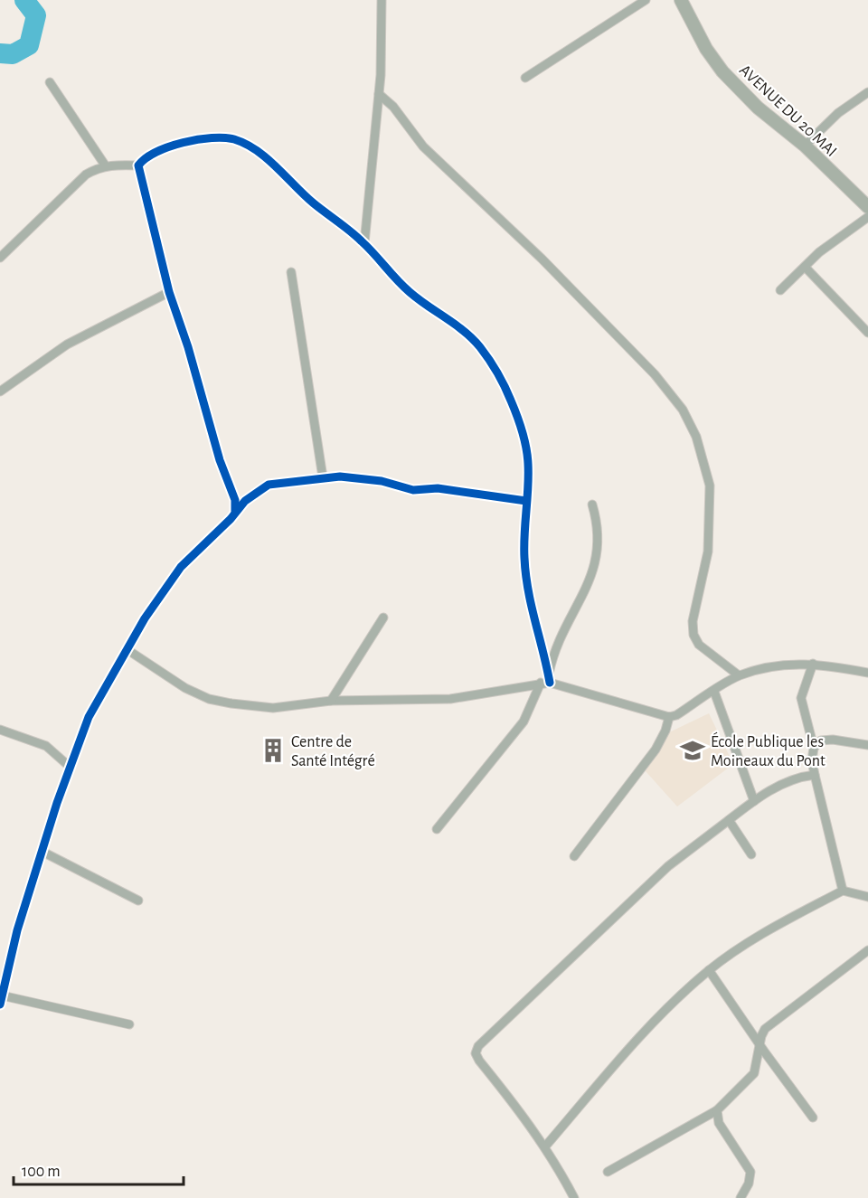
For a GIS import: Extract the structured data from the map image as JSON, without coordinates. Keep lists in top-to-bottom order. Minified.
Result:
{"streets":{"main road":["AVENUE DU 20 MAI"]},"places":{"building":["Centre de Santé Intégré"],"school or university":["École Publique les Moineaux du Pont"]},"scale_bar":"100 m"}
